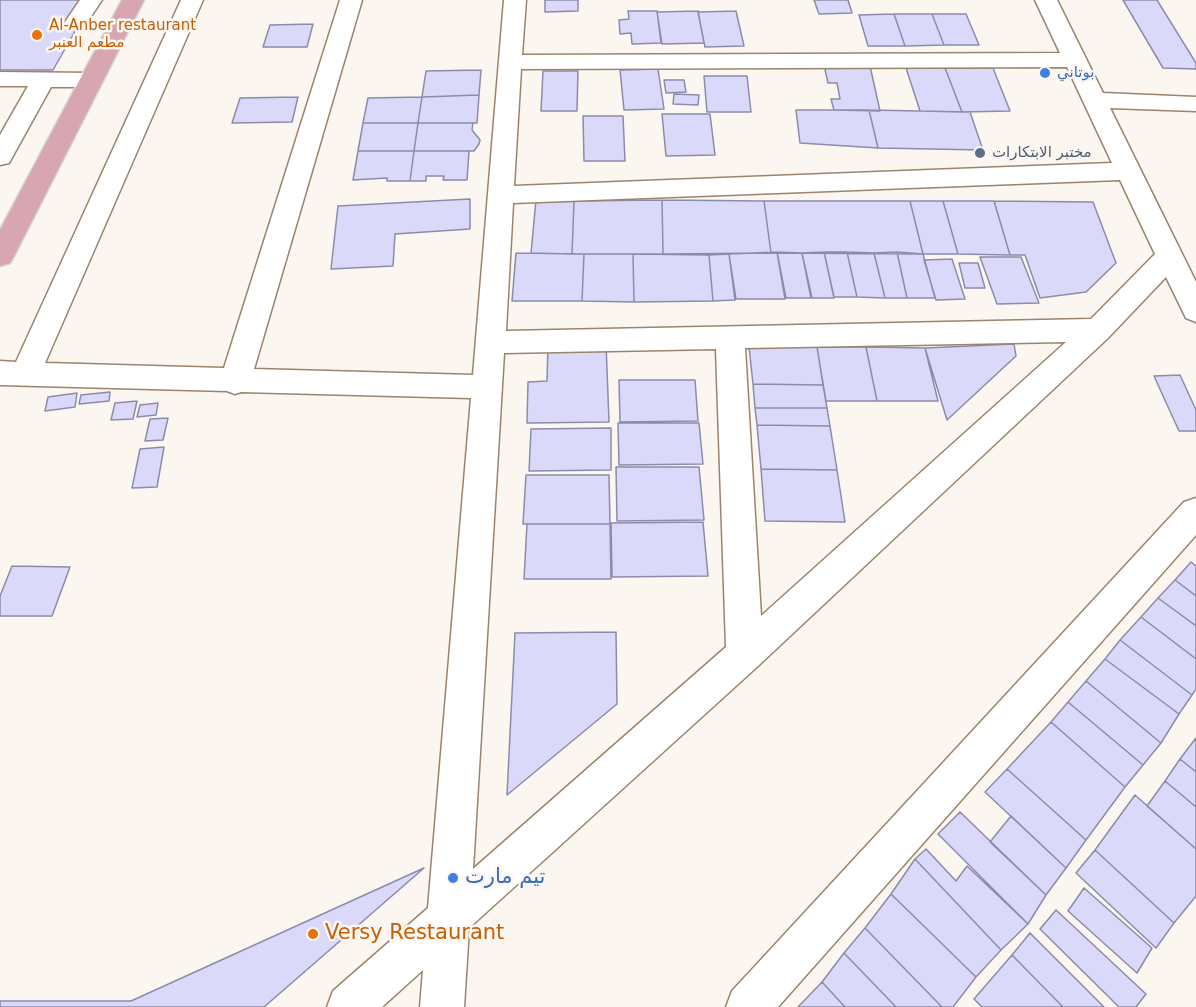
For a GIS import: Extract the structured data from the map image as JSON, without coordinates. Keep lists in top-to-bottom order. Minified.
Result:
{"places":["Al-Anber restaurant مطعم العنبر","بوتاني","مختبر الابتكارات","تيم مارت","Versy Restaurant"]}
